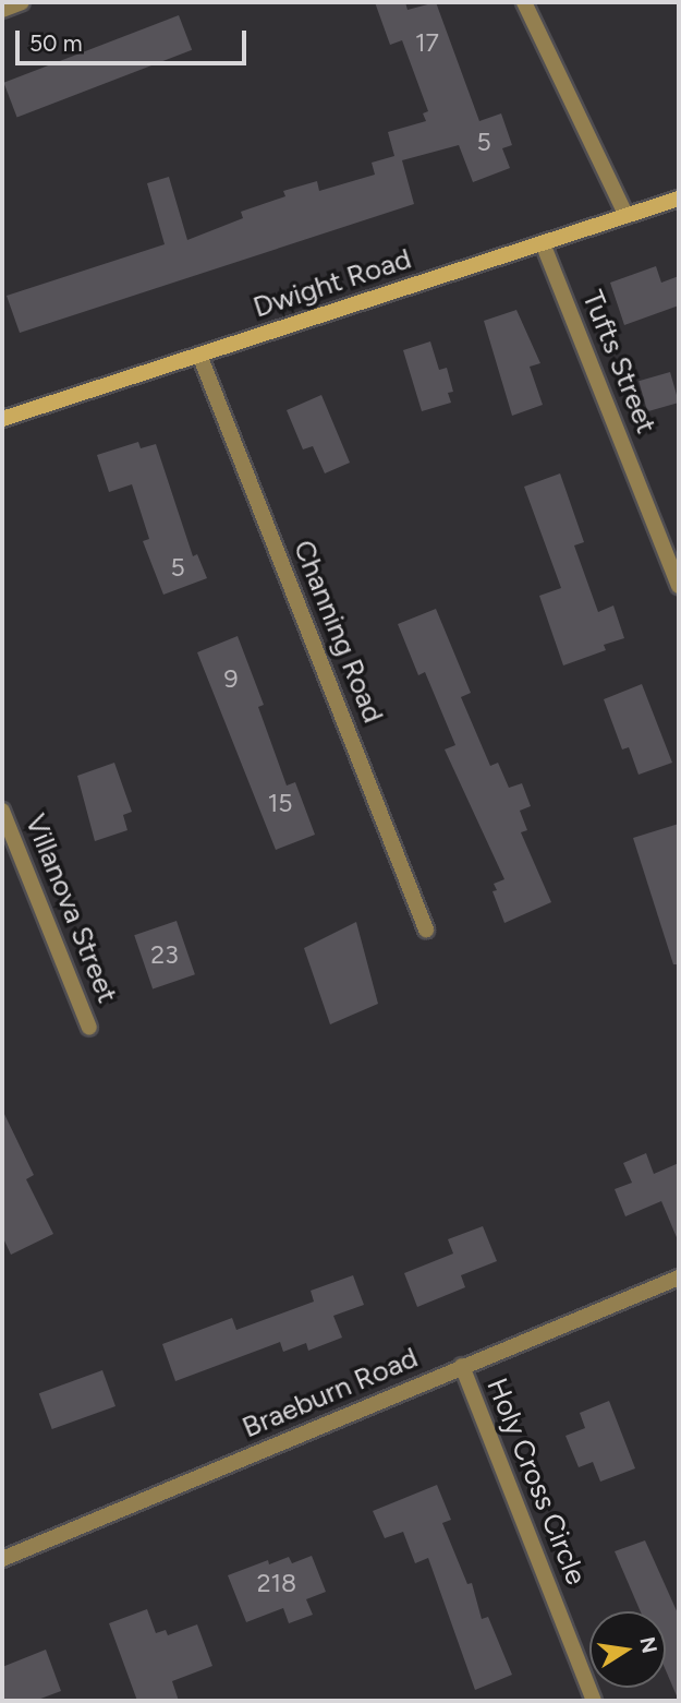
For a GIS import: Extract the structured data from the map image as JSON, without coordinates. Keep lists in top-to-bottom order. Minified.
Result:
{"streets":{"main road":["Dwight Road"],"street":["Tufts Street","Channing Road","Villanova Street","Braeburn Road","Holy Cross Circle"]},"crossings":[["Dwight Road","Tufts Street"],["Dwight Road","Channing Road"],["Braeburn Road","Holy Cross Circle"]],"house_numbers":["17","5","5","9","15","23","218"],"scale_bar":"50 m","north":"right"}
